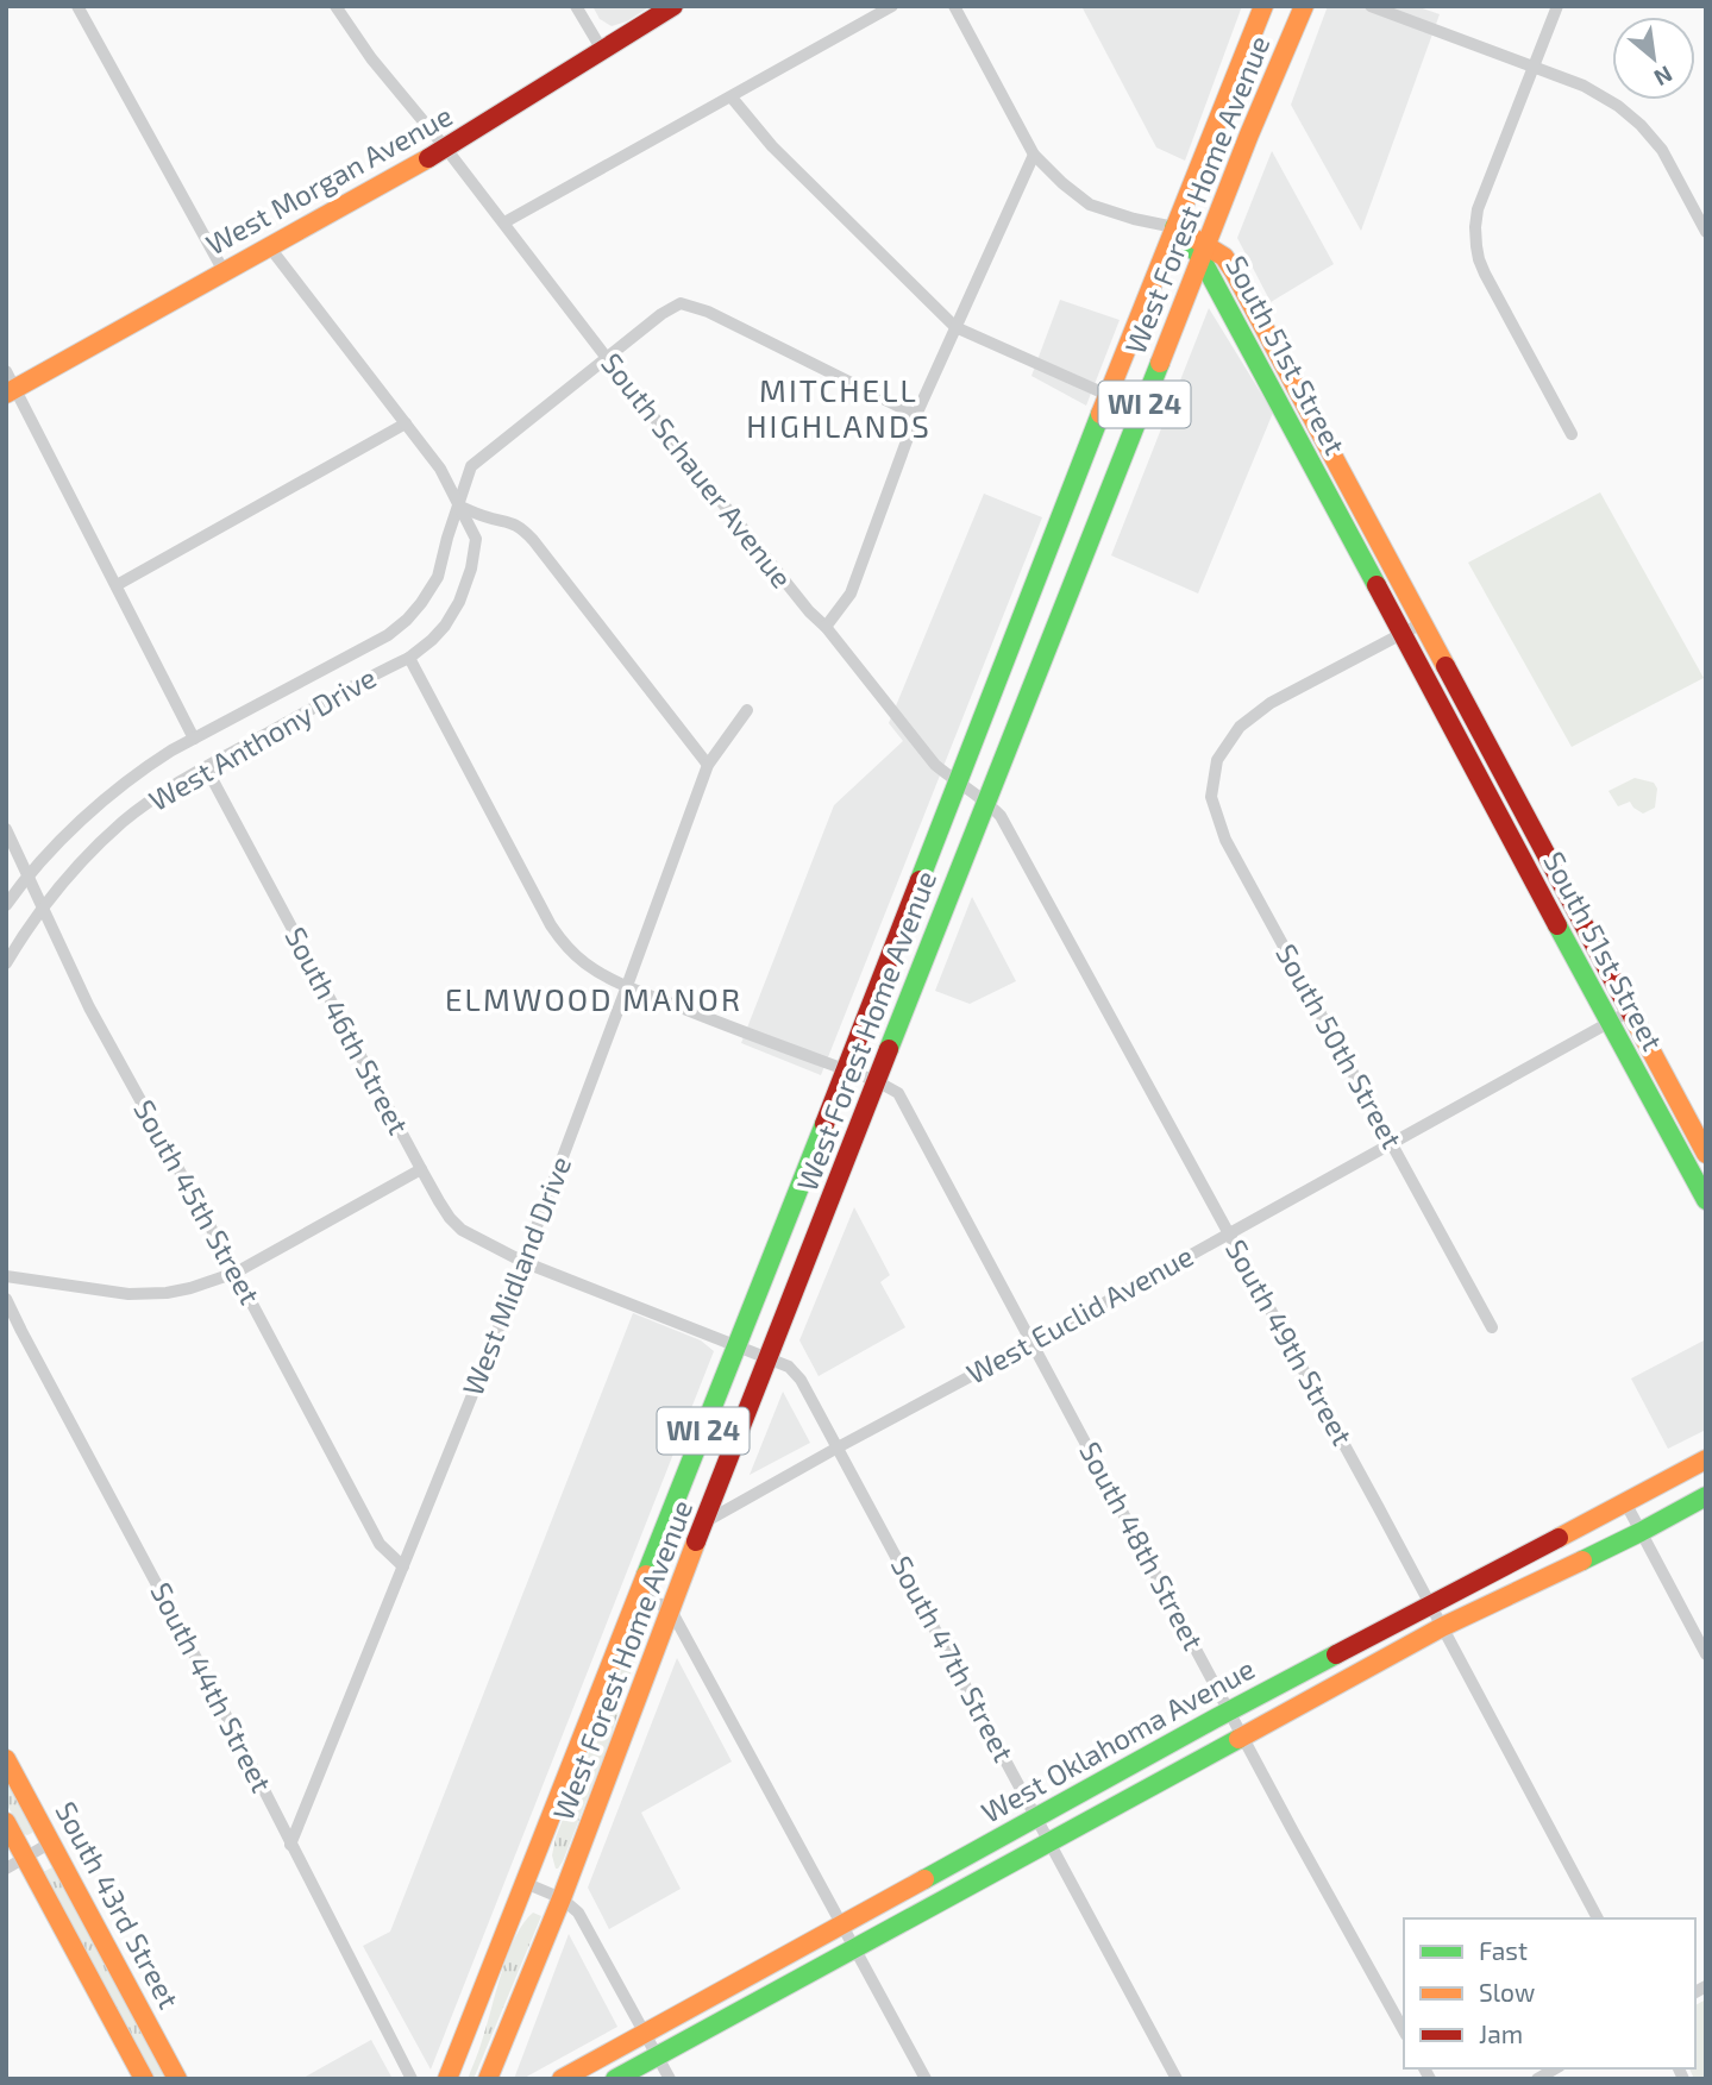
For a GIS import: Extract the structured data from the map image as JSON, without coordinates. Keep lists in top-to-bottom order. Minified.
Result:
{"streets":{"main road":["West Morgan Avenue","West Forest Home Avenue","South 51st Street","WI 24","West Oklahoma Avenue","South 43rd Street"],"street":["South Schauer Avenue","West Anthony Drive","South 46th Street","South 50th Street","South 45th Street","West Midland Drive","West Euclid Avenue","South 49th Street","South 48th Street","South 47th Street","South 44th Street"]},"crossings":[["West Morgan Avenue","South Schauer Avenue"],["West Forest Home Avenue","South 51st Street"],["West Forest Home Avenue","South Schauer Avenue"],["West Forest Home Avenue","South 46th Street"],["West Forest Home Avenue","West Euclid Avenue"],["West Forest Home Avenue","South 49th Street"],["West Forest Home Avenue","South 48th Street"],["West Forest Home Avenue","South 47th Street"],["South 51st Street","South 50th Street"],["South 51st Street","West Euclid Avenue"],["South Schauer Avenue","West Anthony Drive"],["South Schauer Avenue","South 49th Street"],["West Anthony Drive","South 46th Street"],["West Anthony Drive","South 45th Street"],["South 46th Street","West Midland Drive"],["South 46th Street","South 47th Street"],["South 50th Street","West Euclid Avenue"],["South 45th Street","West Midland Drive"],["West Midland Drive","South 44th Street"],["West Euclid Avenue","South 49th Street"],["West Euclid Avenue","South 48th Street"],["West Euclid Avenue","South 47th Street"],["South 49th Street","West Oklahoma Avenue"],["South 48th Street","West Oklahoma Avenue"],["South 47th Street","West Oklahoma Avenue"]],"districts":["MITCHELL HIGHLANDS","ELMWOOD MANOR"],"legend":["Fast","Slow","Jam"],"north":"bottom right"}
